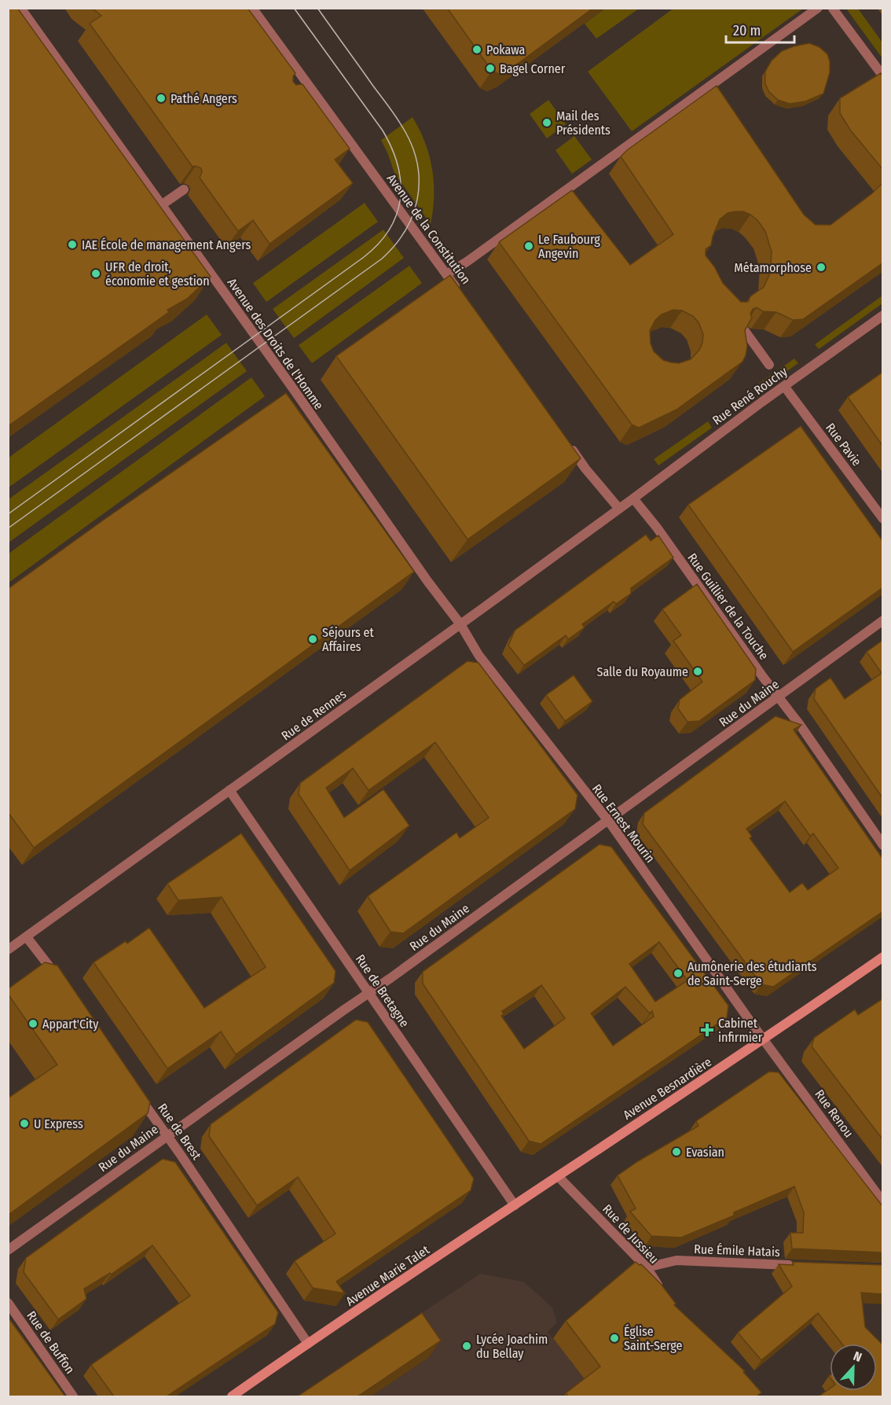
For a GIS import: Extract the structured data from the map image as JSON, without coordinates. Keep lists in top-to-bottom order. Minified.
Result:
{"streets":{"main road":["Avenue Besnardière","Avenue Marie Talet"],"street":["Avenue de la Constitution","Avenue des Droits de l'Homme","Rue René Rouchy","Rue Pavie","Rue Guillier de la Touche","Rue du Maine","Rue de Rennes","Rue Ernest Mourin","Rue de Bretagne","Rue Renou","Rue de Brest","Rue de Jussieu","Rue Émile Hatais","Rue de Buffon"]},"crossings":[["Avenue des Droits de l'Homme","Rue de Rennes"],["Avenue des Droits de l'Homme","Rue Ernest Mourin"],["Rue René Rouchy","Rue Pavie"],["Rue René Rouchy","Rue Guillier de la Touche"],["Rue René Rouchy","Rue de Rennes"],["Rue Guillier de la Touche","Rue du Maine"],["Rue Guillier de la Touche","Rue de Rennes"],["Rue du Maine","Rue Ernest Mourin"],["Rue du Maine","Rue de Bretagne"],["Rue du Maine","Rue de Brest"],["Rue de Rennes","Rue Ernest Mourin"],["Rue de Rennes","Rue de Bretagne"],["Rue Ernest Mourin","Avenue Besnardière"],["Rue Ernest Mourin","Rue Renou"],["Rue de Bretagne","Avenue Marie Talet"],["Avenue Besnardière","Rue Renou"],["Avenue Besnardière","Rue de Jussieu"],["Avenue Besnardière","Avenue Marie Talet"],["Rue de Brest","Avenue Marie Talet"],["Rue de Jussieu","Rue Émile Hatais"],["Rue de Jussieu","Avenue Marie Talet"]],"places":{"other":["Pokawa","Bagel Corner","Pathé Angers","Mail des Présidents","IAE École de management Angers","Le Faubourg Angevin","Métamorphose","UFR de droit, économie et gestion","Séjours et Affaires","Salle du Royaume","Aumônerie des étudiants de Saint-Serge","Appart'City","U Express","Evasian","Église Saint-Serge","Lycée Joachim du Bellay"],"health":["Cabinet infirmier"]},"scale_bar":"20 m","north":"top"}
